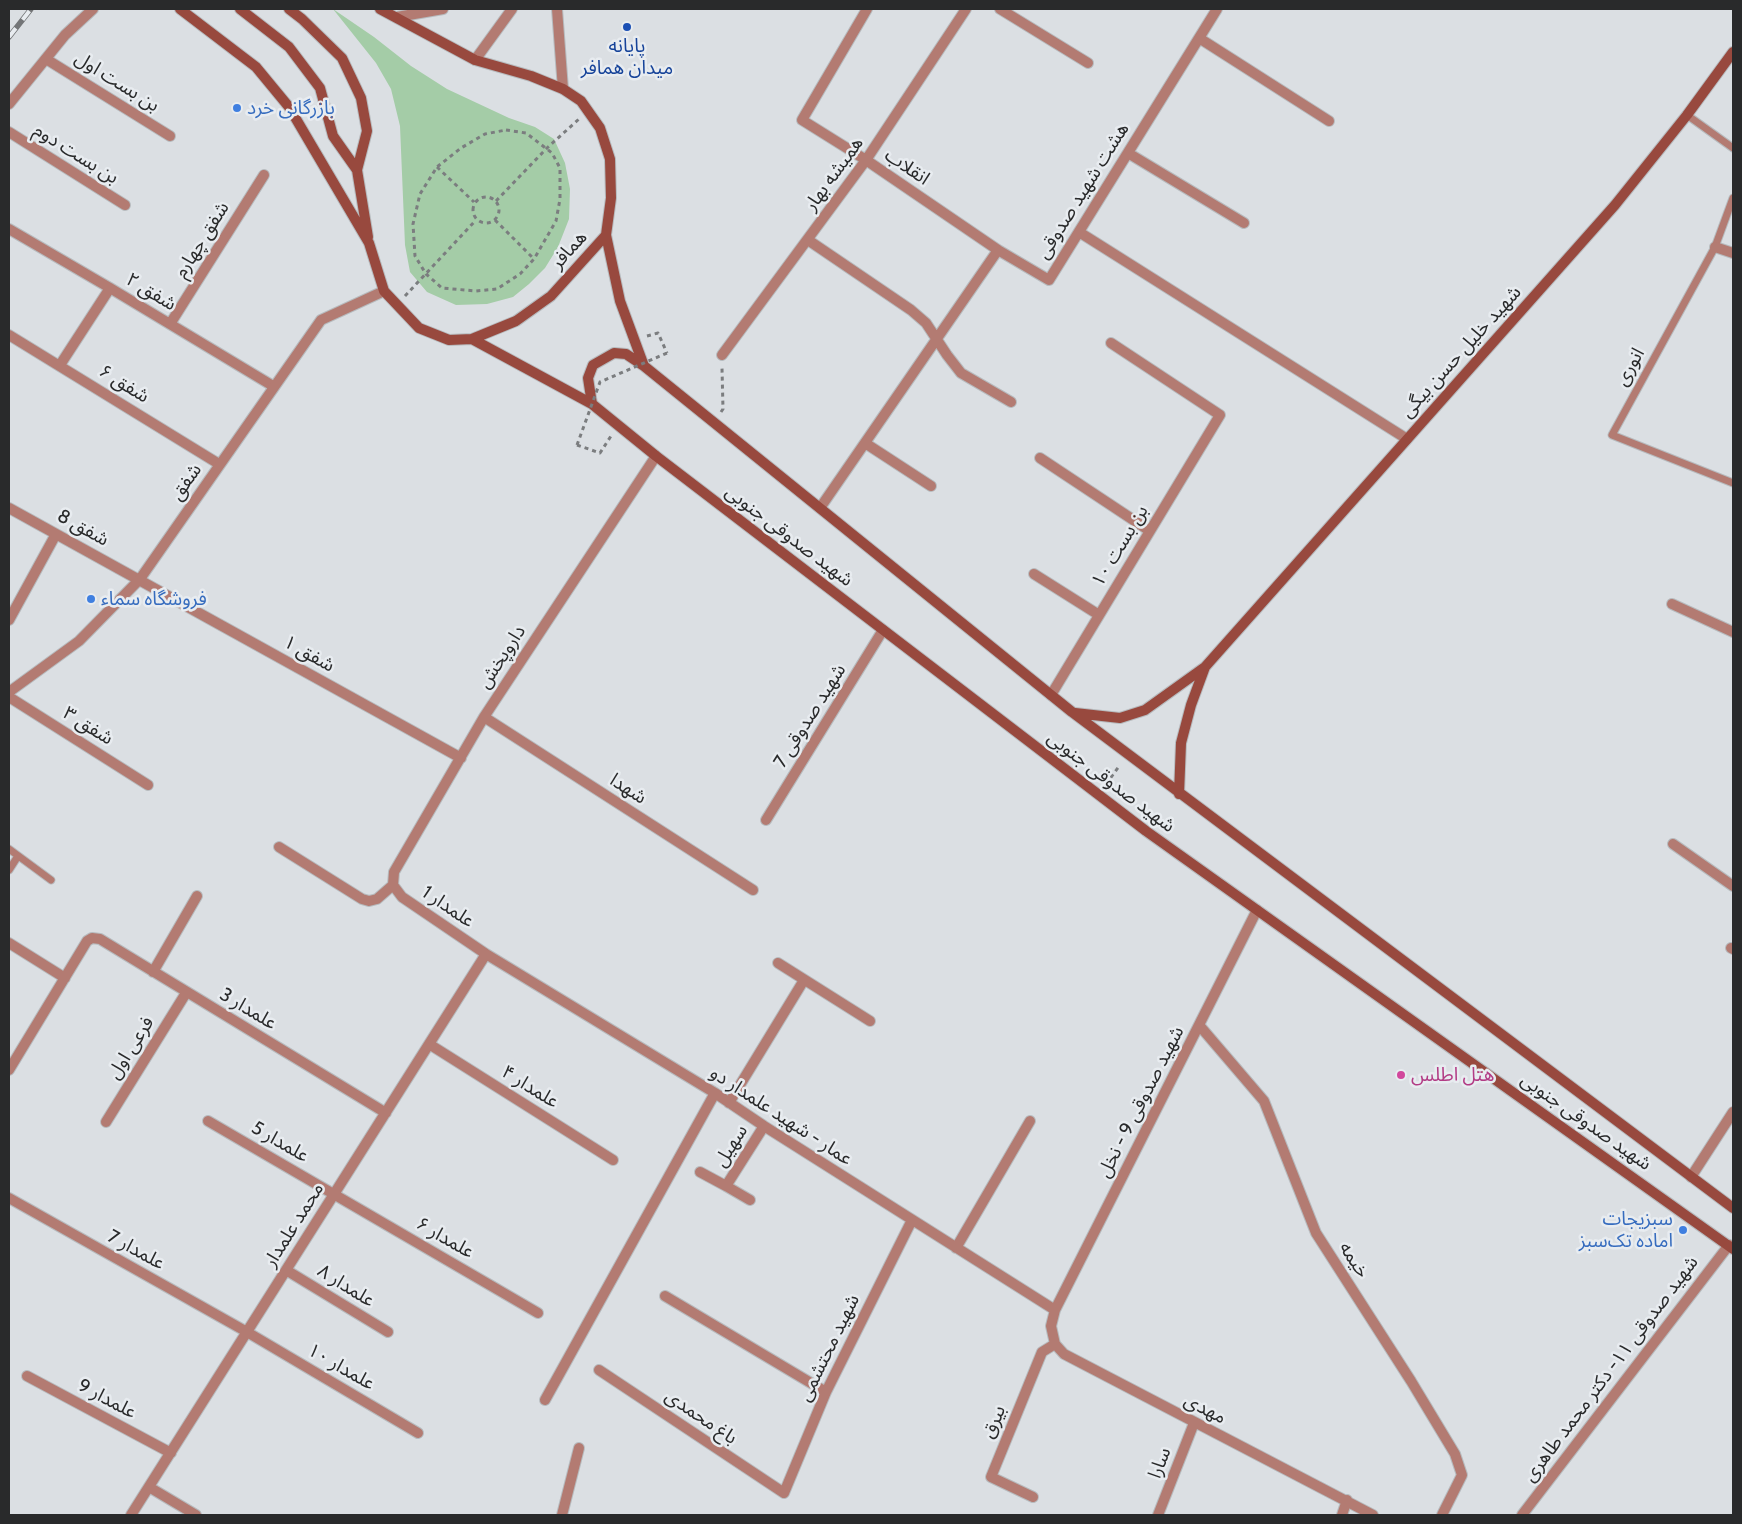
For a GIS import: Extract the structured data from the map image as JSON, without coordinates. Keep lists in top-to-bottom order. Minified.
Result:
{"streets":{"main road":["همافر","شهید خلیل حسن بیگی","شهید صدوقی جنوبی"],"street":["بن بست اول","بن بست دوم","انقلاب","همیشه بهار","هشت شهید صدوقی","شفق چهارم","شفق ۲","شفق ۶","شفق","شفق 8","بن بست ۱۰","شفق ۱","داروپخش","شهید صدوقی 7","شفق ۳","شهدا","علمدار 1","علمدار 3","فرعی اول","علمدار ۴","شهید صدوقی 9 - نخل","عمار - شهید علمدار دو","علمدار 5","سهیل","محمد علمدار","علمدار ۶","علمدار 7","خیمه","علمدار ۸","شهید محتشمی","علمدار ۱۰","شهید صدوقی ۱۱- دکتر محمد طاهری","علمدار 9","مهدی","باغ محمدی","بیرق","سارا"],"lane":["انوری"]},"crossings":[["انقلاب","همیشه بهار"],["انقلاب","هشت شهید صدوقی"],["شفق چهارم","شفق ۲"],["همافر","شفق"],["همافر","شهید صدوقی جنوبی"],["شفق ۲","شفق"],["شفق ۶","شفق"],["شفق","شفق 8"],["شفق","شفق ۱"],["شفق 8","شفق ۱"],["شهید صدوقی جنوبی","بن بست ۱۰"],["شهید صدوقی جنوبی","داروپخش"],["شهید صدوقی جنوبی","شهید صدوقی 7"],["شهید صدوقی جنوبی","شهید صدوقی 9 - نخل"],["شهید صدوقی جنوبی","شهید صدوقی ۱۱- دکتر محمد طاهری"],["شفق ۱","داروپخش"],["داروپخش","شهدا"],["داروپخش","علمدار 1"],["علمدار 1","عمار - شهید علمدار دو"],["علمدار 1","محمد علمدار"],["علمدار 3","فرعی اول"],["علمدار 3","محمد علمدار"],["علمدار ۴","محمد علمدار"],["شهید صدوقی 9 - نخل","عمار - شهید علمدار دو"],["شهید صدوقی 9 - نخل","خیمه"],["عمار - شهید علمدار دو","سهیل"],["عمار - شهید علمدار دو","محمد علمدار"],["عمار - شهید علمدار دو","شهید محتشمی"],["علمدار 5","محمد علمدار"],["علمدار 5","علمدار ۶"],["محمد علمدار","علمدار ۶"],["محمد علمدار","علمدار 7"],["محمد علمدار","علمدار ۸"],["محمد علمدار","علمدار ۱۰"],["محمد علمدار","علمدار 9"],["علمدار 7","علمدار ۱۰"],["شهید محتشمی","باغ محمدی"],["مهدی","بیرق"],["مهدی","سارا"]],"places":["پایانه میدان همافر","بازرگانی خرد","فروشگاه سماء","هتل اطلس","سبزیجات اماده تک‌سبز"]}
